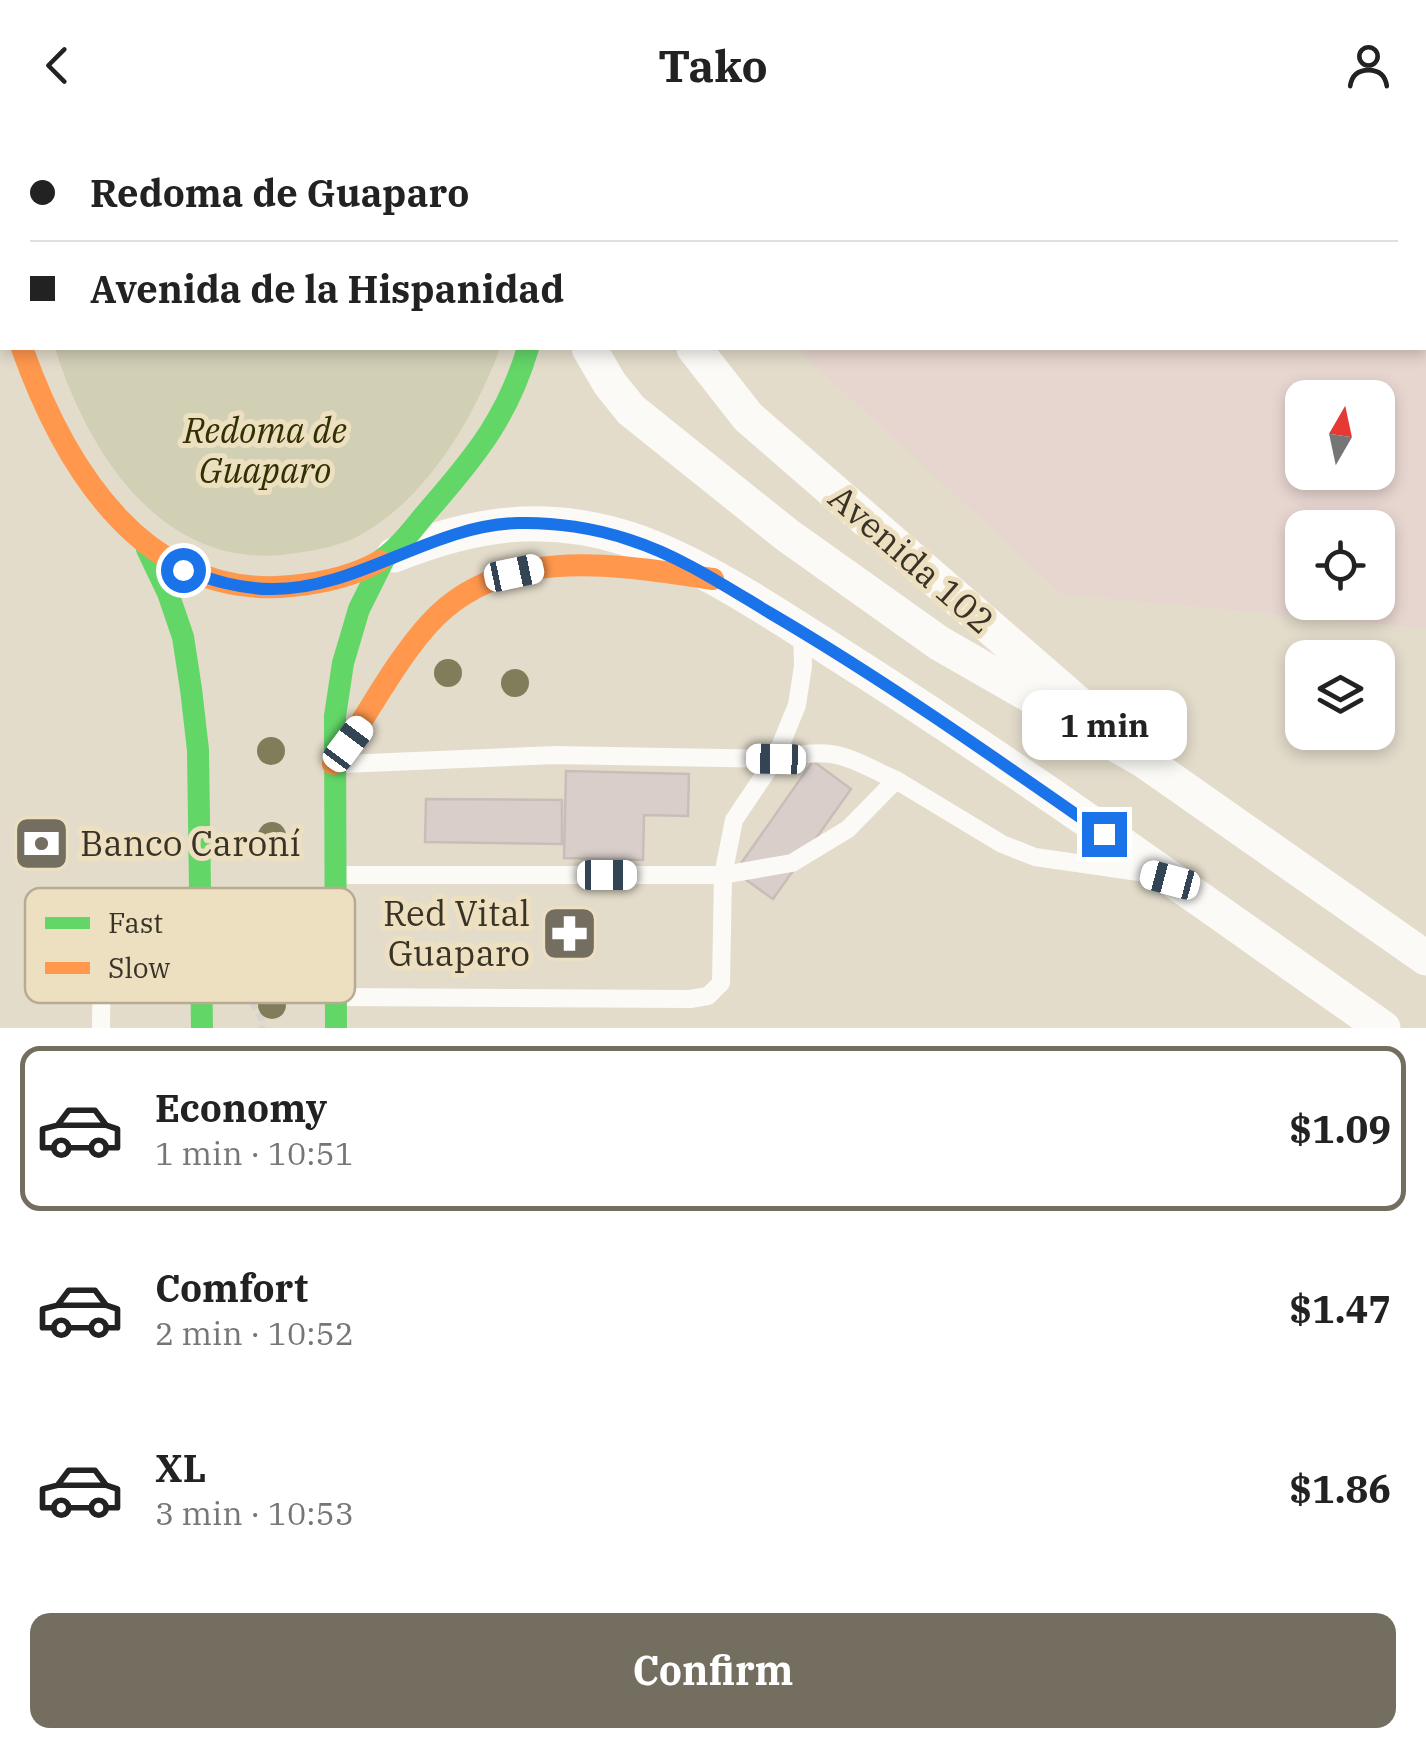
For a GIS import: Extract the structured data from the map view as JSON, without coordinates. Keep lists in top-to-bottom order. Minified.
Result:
{"streets":{"street":["Avenida 102"]},"parks":["Redoma de Guaparo"],"places":{"bank":["Banco Caroní"],"pharmacy":["Red Vital Guaparo"]},"legend":["Fast","Slow"],"north":"top","page":{"header":"Tako","banner":["Redoma de Guaparo","Avenida de la Hispanidad"],"bubble":"1 min","list":[{"name":"Economy","note":"1 min · 10:51","value":"$1.09"},{"name":"Comfort","note":"2 min · 10:52","value":"$1.47"},{"name":"XL","note":"3 min · 10:53","value":"$1.86"}],"buttons":"Confirm"}}
